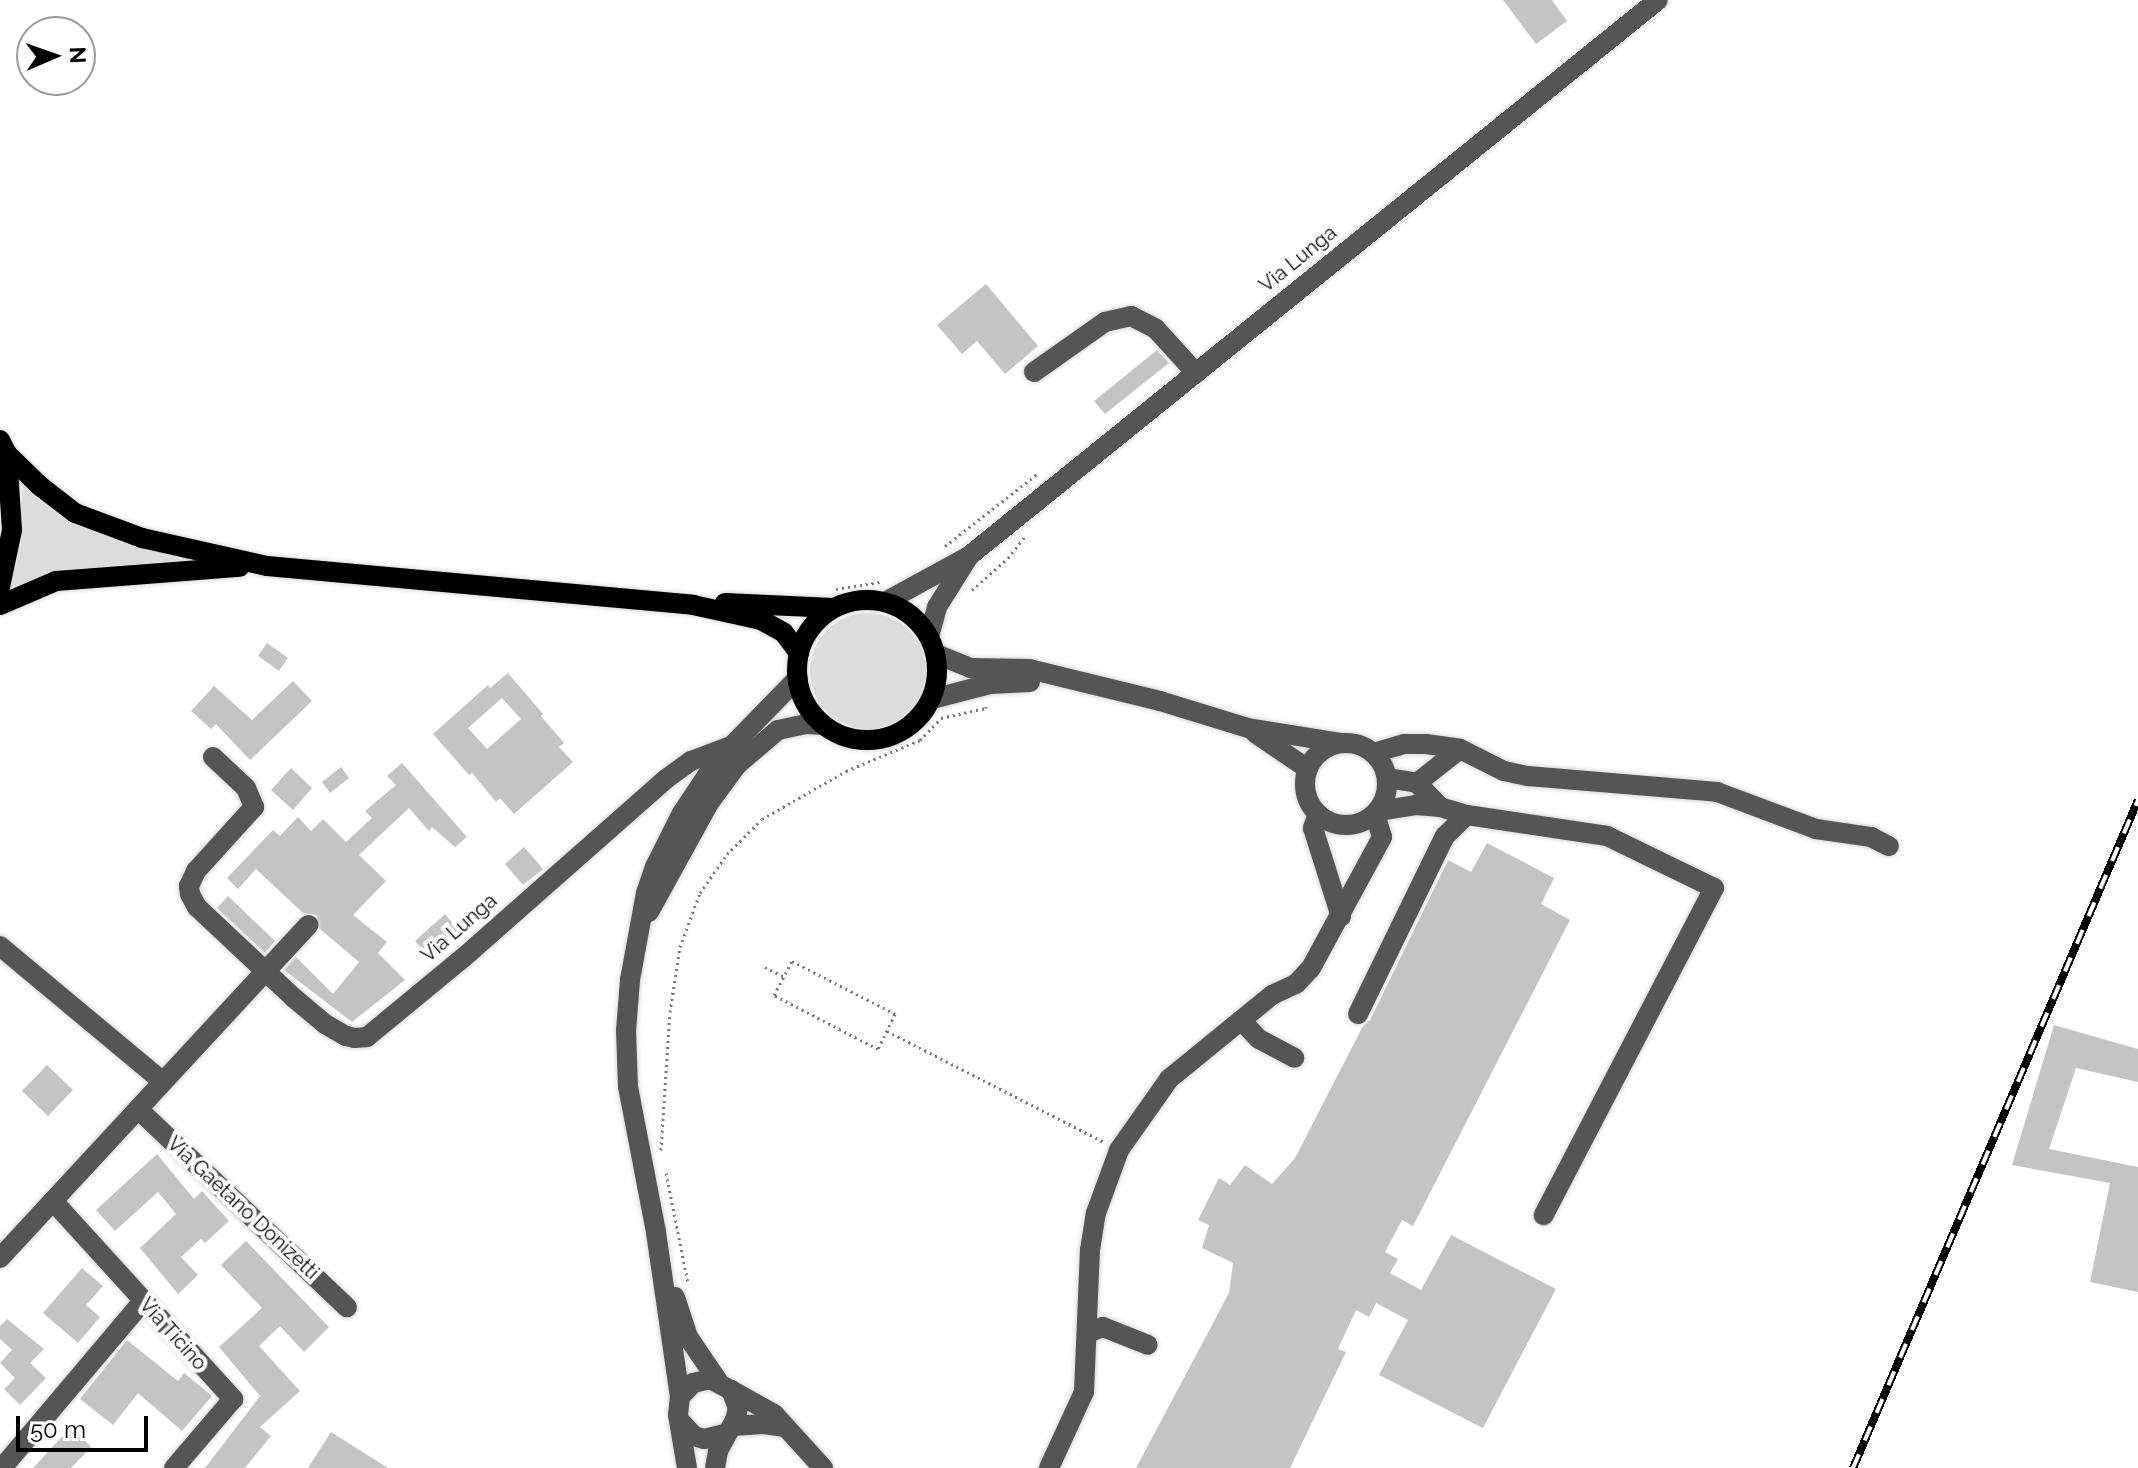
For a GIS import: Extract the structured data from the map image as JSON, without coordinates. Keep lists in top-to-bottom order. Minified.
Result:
{"streets":{"main road":["Via Lunga"],"street":["Via Gaetano Donizetti","Via Ticino"]},"scale_bar":"50 m","north":"right"}
